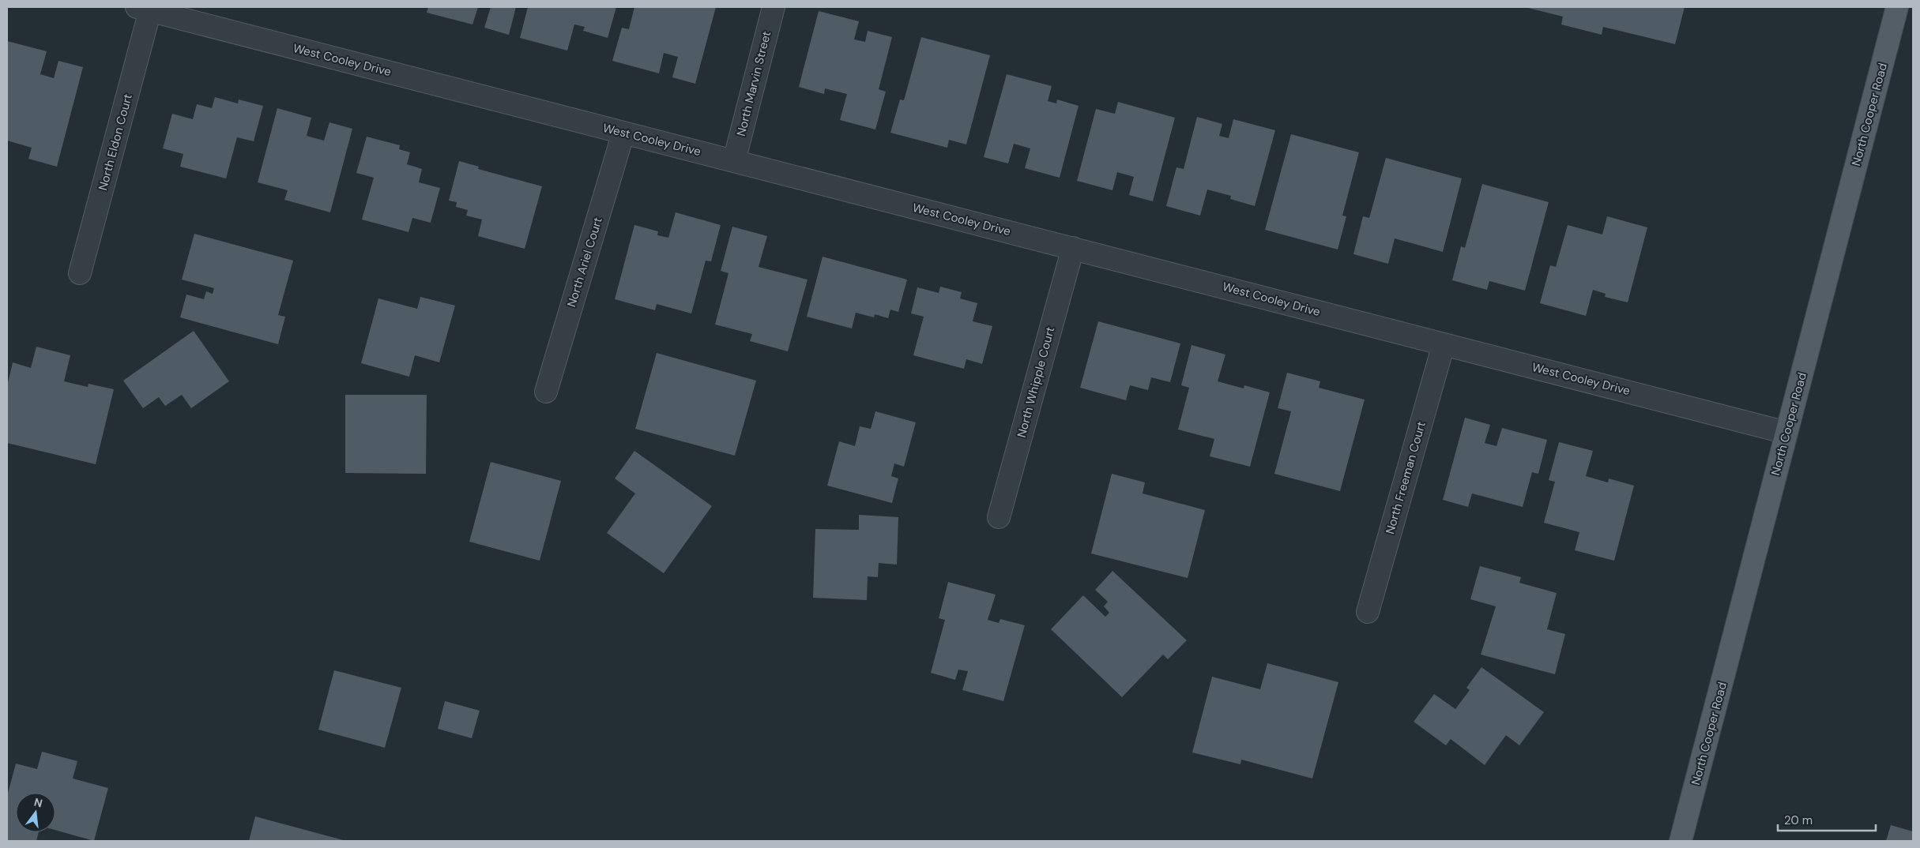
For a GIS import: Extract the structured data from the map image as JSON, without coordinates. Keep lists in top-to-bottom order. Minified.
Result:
{"streets":{"main road":["North Cooper Road"],"street":["West Cooley Drive","North Marvin Street","North Eldon Court","North Ariel Court","North Whipple Court","North Freeman Court"]},"crossings":[["West Cooley Drive","North Marvin Street"],["West Cooley Drive","North Cooper Road"],["West Cooley Drive","North Eldon Court"],["West Cooley Drive","North Ariel Court"],["West Cooley Drive","North Whipple Court"],["West Cooley Drive","North Freeman Court"]],"scale_bar":"20 m","north":"top"}
